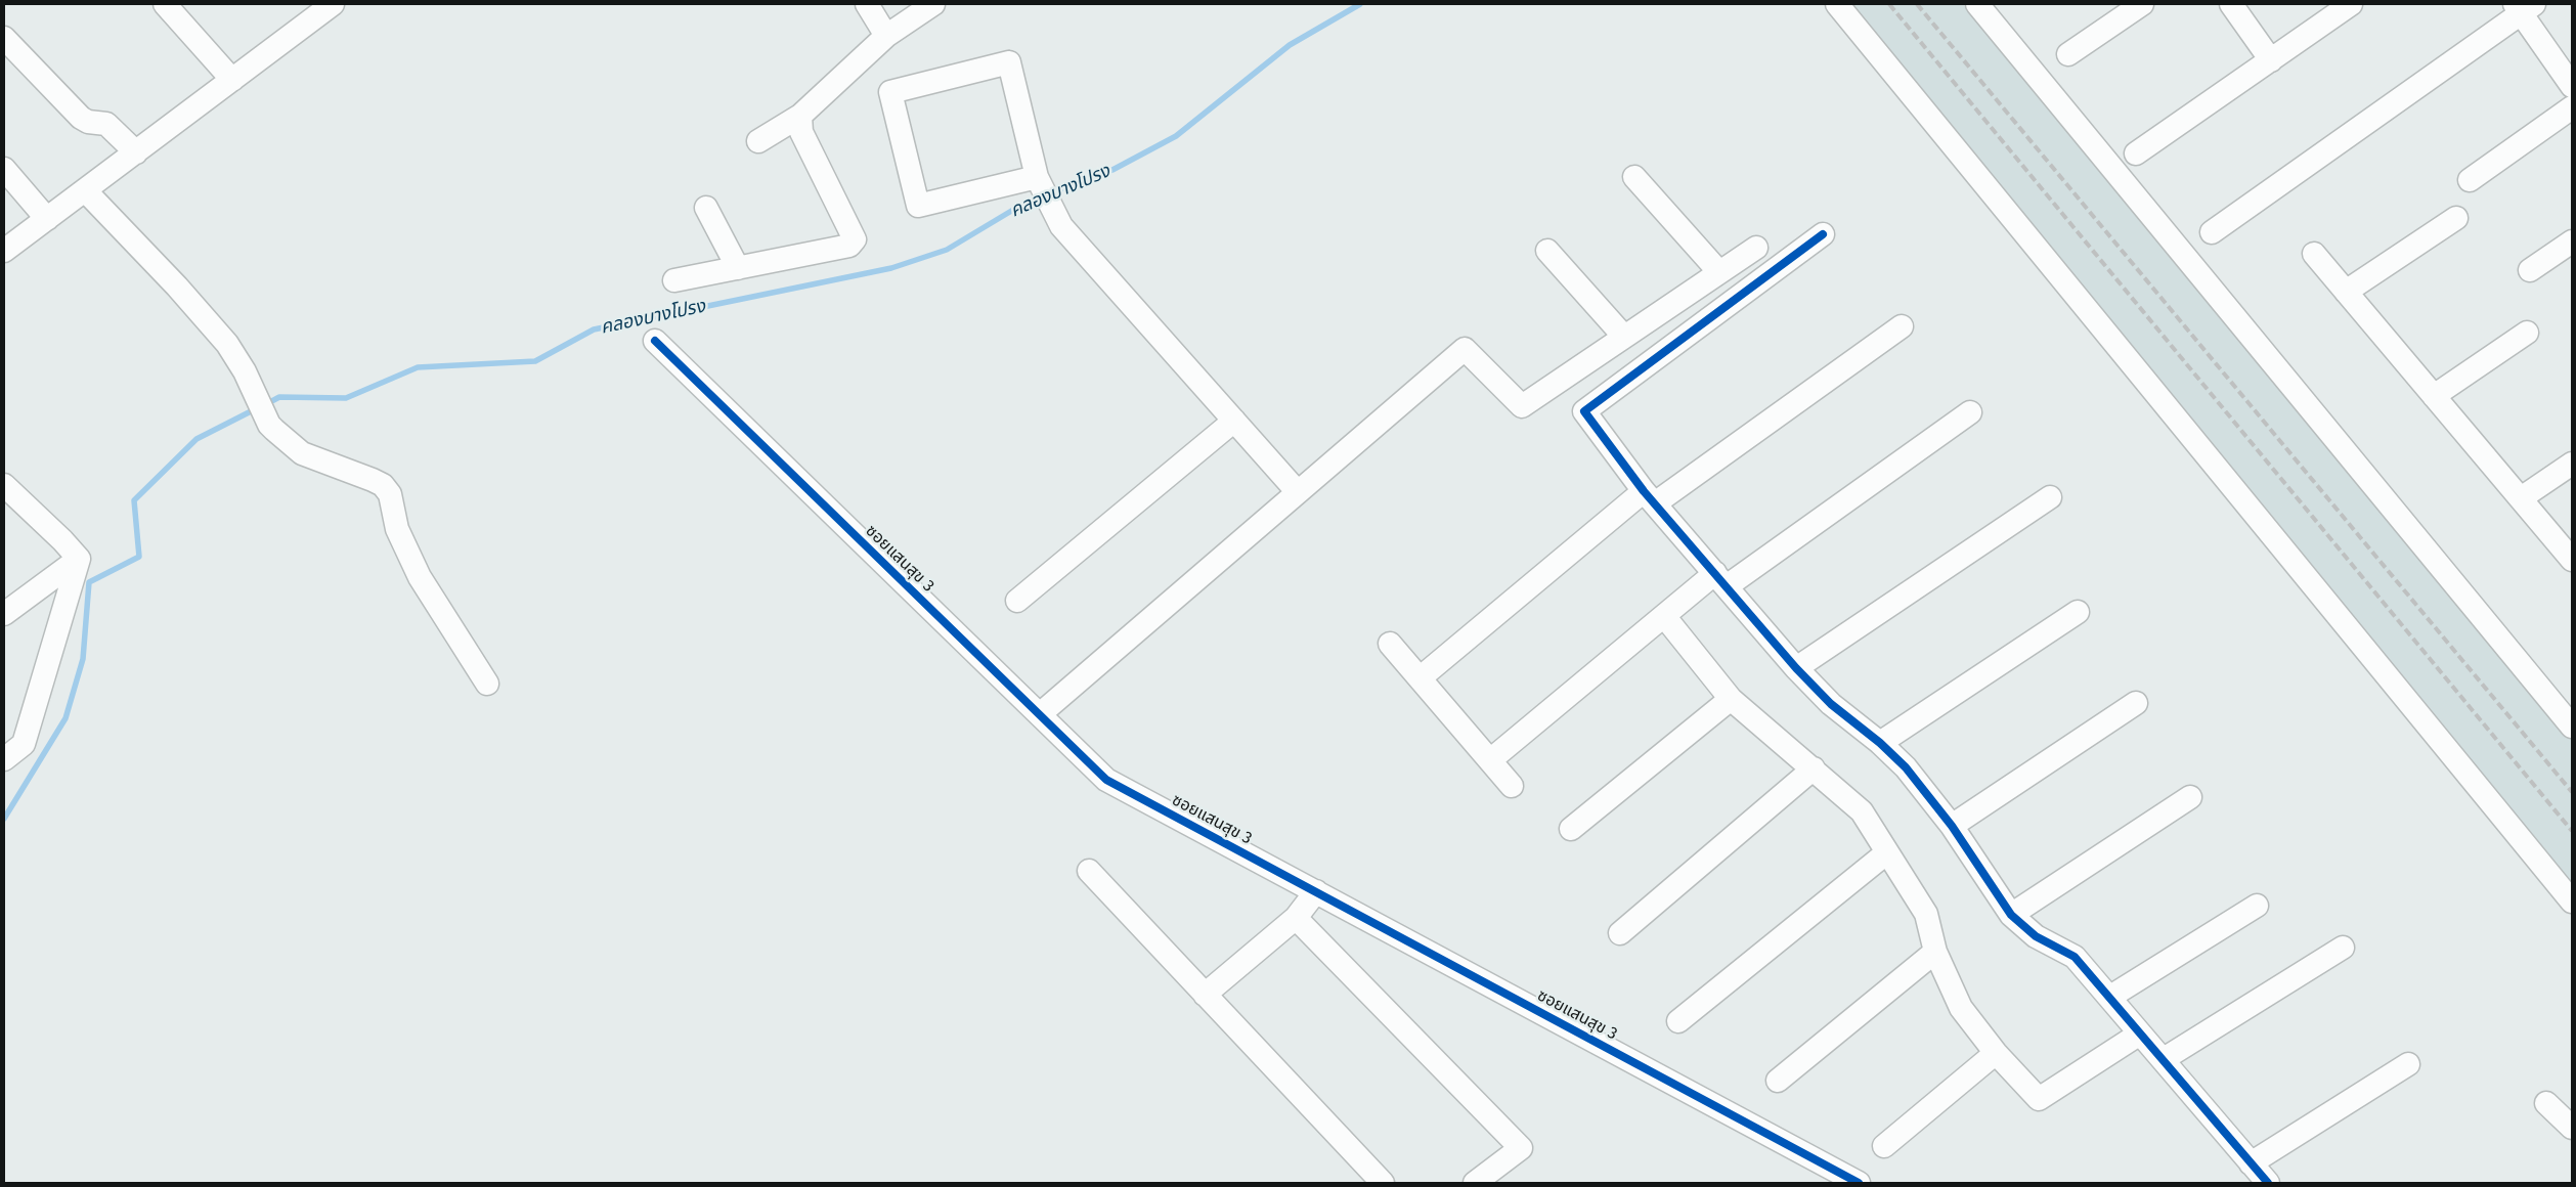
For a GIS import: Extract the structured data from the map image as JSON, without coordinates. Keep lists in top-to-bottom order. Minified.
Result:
{"streets":{"street":["ซอยแสนสุข 3"]},"water":["คลองบางโปรง"]}
